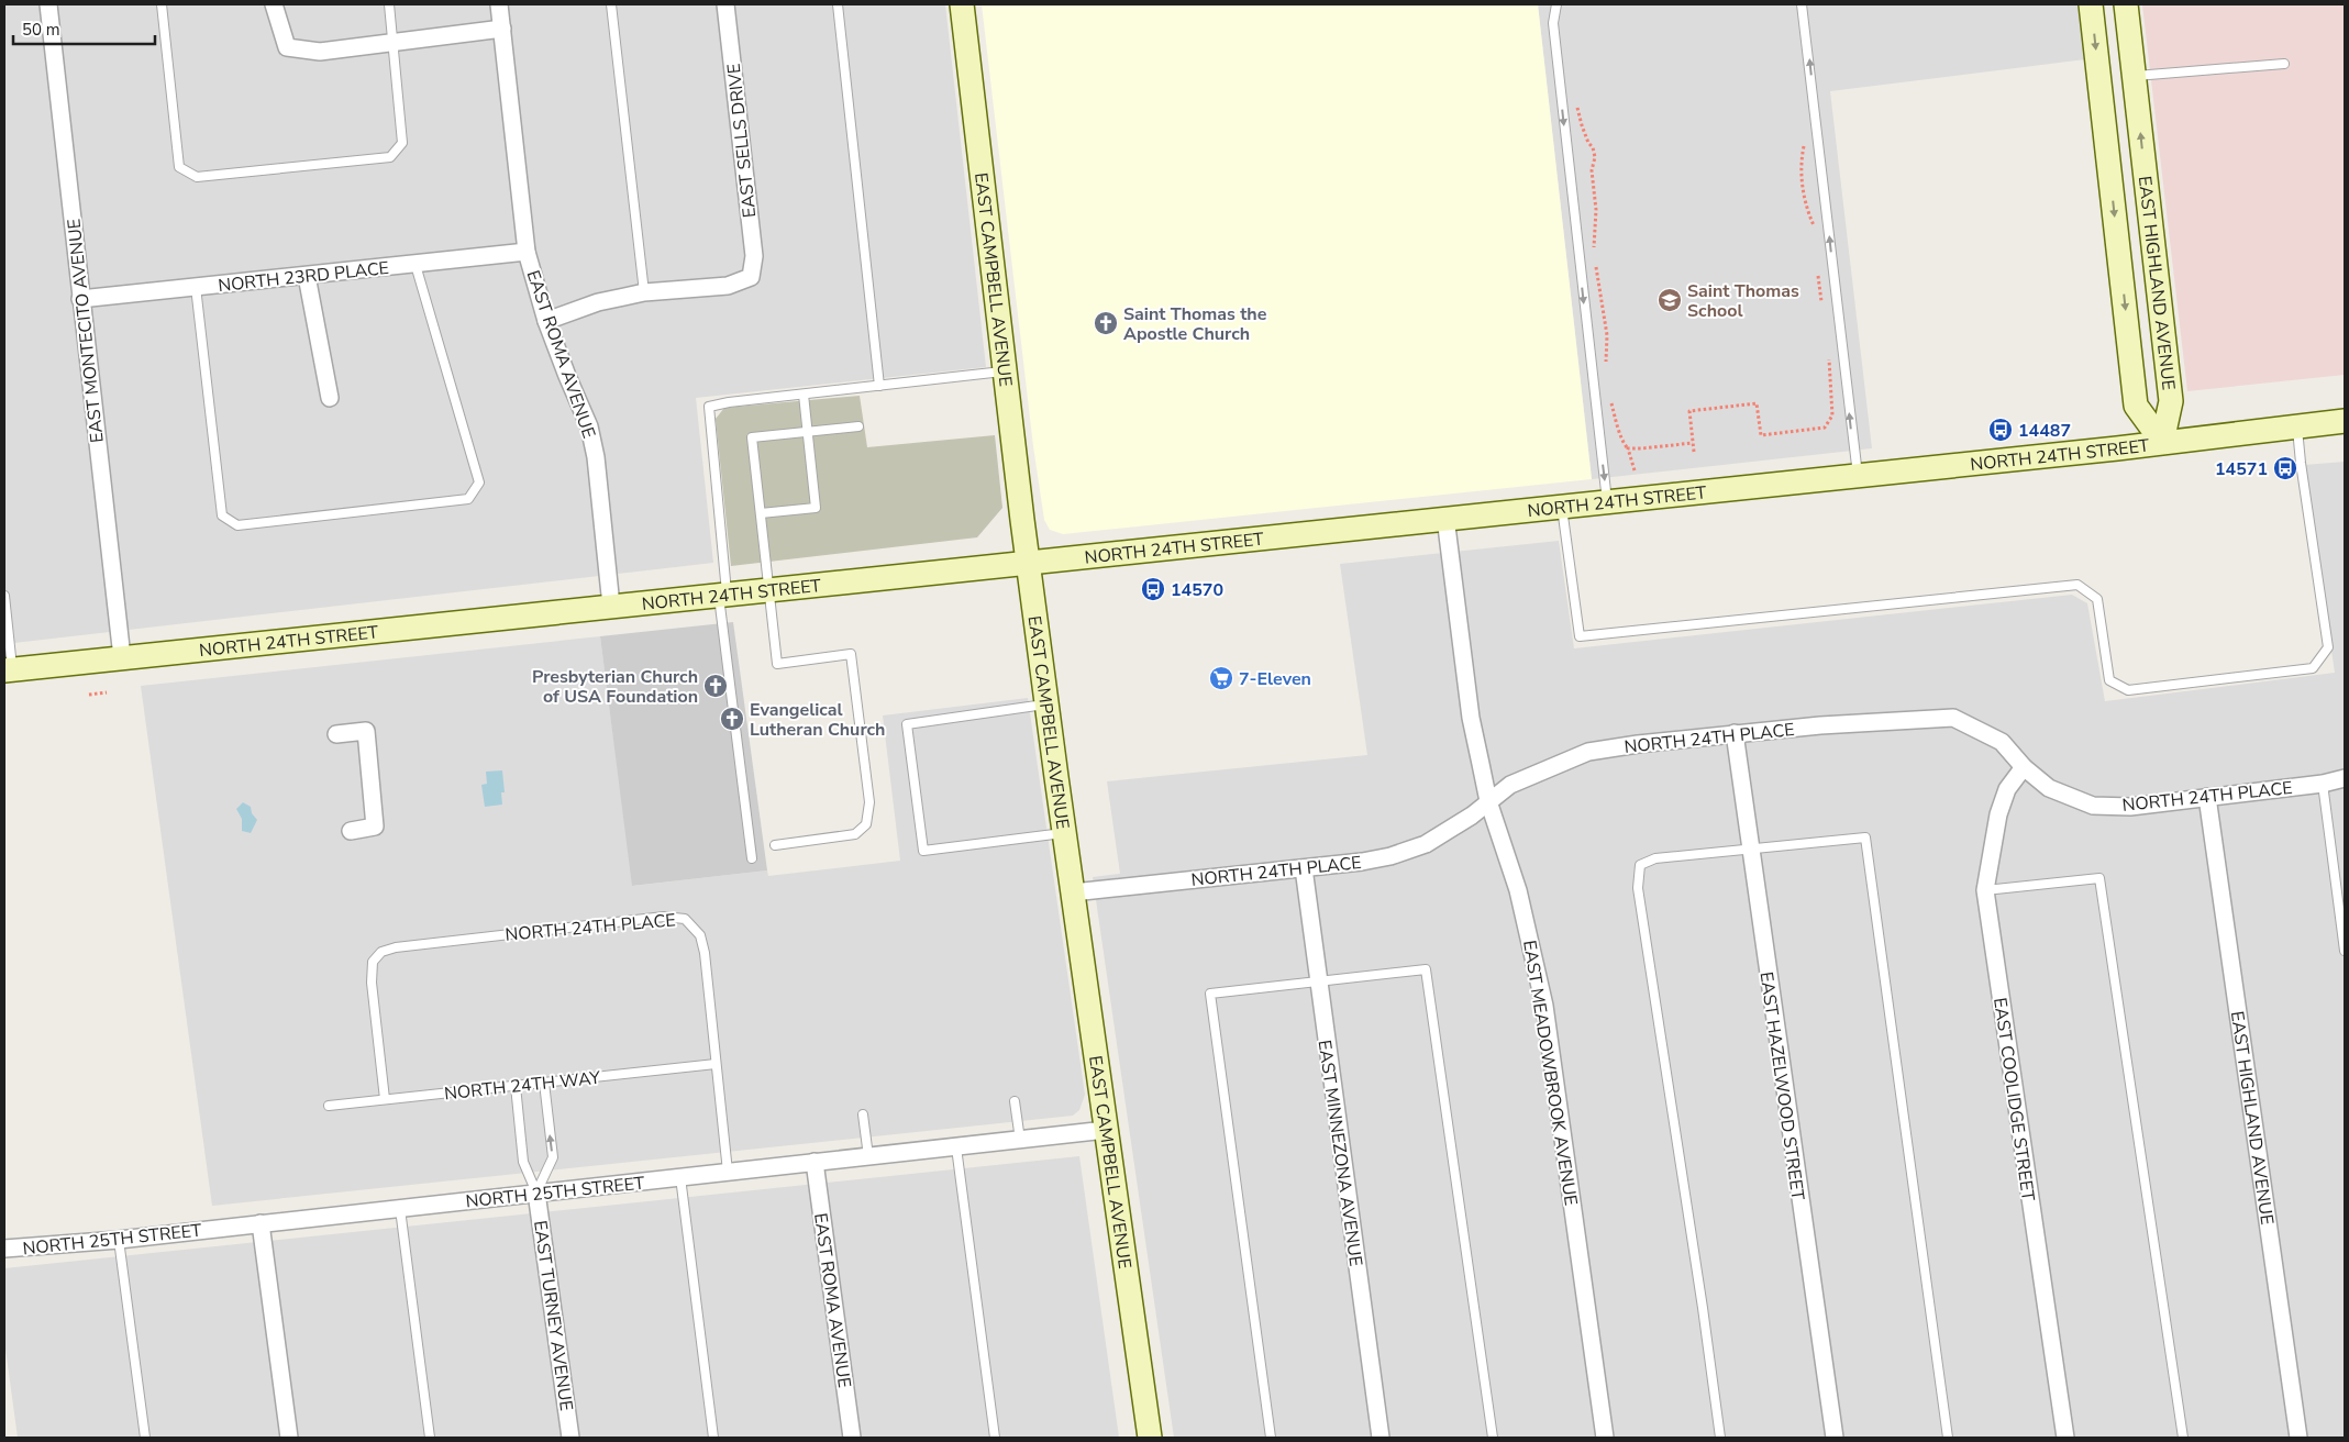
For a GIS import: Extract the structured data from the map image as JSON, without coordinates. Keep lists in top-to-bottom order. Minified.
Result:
{"streets":{"main road":["EAST CAMPBELL AVENUE","EAST HIGHLAND AVENUE","NORTH 24TH STREET"],"street":["EAST SELLS DRIVE","NORTH 23RD PLACE","EAST MONTECITO AVENUE","EAST ROMA AVENUE","NORTH 24TH PLACE","EAST MEADOWBROOK AVENUE","EAST HAZELWOOD STREET","EAST COOLIDGE STREET","EAST MINNEZONA AVENUE","NORTH 25TH STREET","EAST TURNEY AVENUE"],"lane":["NORTH 24TH WAY"]},"crossings":[["NORTH 23RD PLACE","EAST MONTECITO AVENUE"],["NORTH 23RD PLACE","EAST ROMA AVENUE"],["EAST CAMPBELL AVENUE","NORTH 24TH STREET"],["EAST CAMPBELL AVENUE","NORTH 24TH PLACE"],["EAST CAMPBELL AVENUE","NORTH 25TH STREET"],["EAST HIGHLAND AVENUE","NORTH 24TH STREET"],["EAST HIGHLAND AVENUE","NORTH 24TH PLACE"],["EAST MONTECITO AVENUE","NORTH 24TH STREET"],["EAST ROMA AVENUE","NORTH 24TH STREET"],["EAST ROMA AVENUE","NORTH 25TH STREET"],["NORTH 24TH STREET","EAST MEADOWBROOK AVENUE"],["NORTH 24TH PLACE","EAST MEADOWBROOK AVENUE"],["NORTH 24TH PLACE","NORTH 24TH WAY"],["NORTH 24TH PLACE","EAST HAZELWOOD STREET"],["NORTH 24TH PLACE","EAST COOLIDGE STREET"],["NORTH 24TH PLACE","EAST MINNEZONA AVENUE"],["NORTH 24TH PLACE","NORTH 25TH STREET"],["NORTH 25TH STREET","EAST TURNEY AVENUE"]],"places":{"school or university":["Saint Thomas School"],"church":["Saint Thomas the Apostle Church","Presbyterian Church of USA Foundation","Evangelical Lutheran Church"],"bus stop":["14487","14571","14570"],"supermarket":["7-Eleven"]},"scale_bar":"50 m"}
